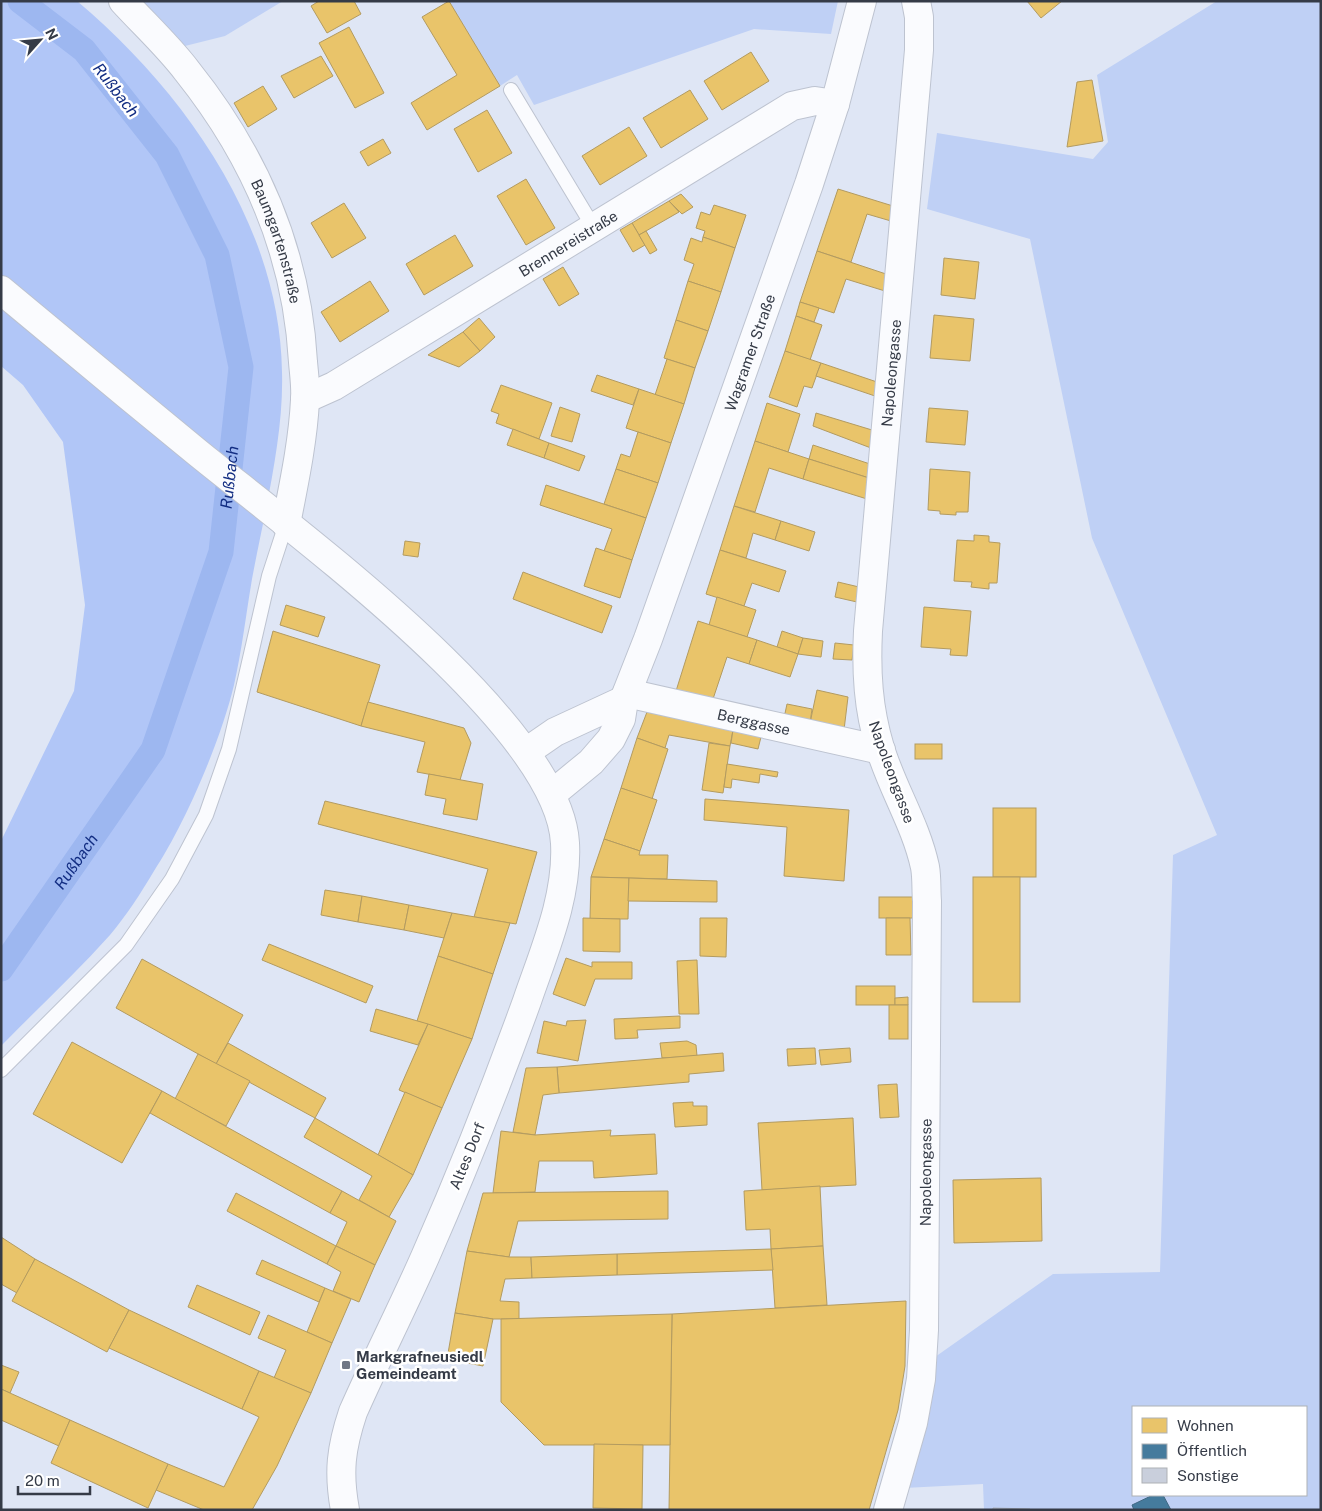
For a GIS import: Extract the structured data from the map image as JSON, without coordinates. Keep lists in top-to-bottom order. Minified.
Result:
{"streets":{"street":["Baumgartenstraße","Brennereistraße","Wagramer Straße","Napoleongasse","Berggasse","Altes Dorf"]},"crossings":[["Baumgartenstraße","Brennereistraße"],["Baumgartenstraße","Altes Dorf"],["Brennereistraße","Wagramer Straße"],["Wagramer Straße","Berggasse"],["Wagramer Straße","Altes Dorf"],["Napoleongasse","Berggasse"]],"water":["Rußbach"],"places":{"transit":["Markgrafneusiedl Gemeindeamt"]},"legend":["Wohnen","Öffentlich","Sonstige"],"scale_bar":"20 m","north":"top right"}
